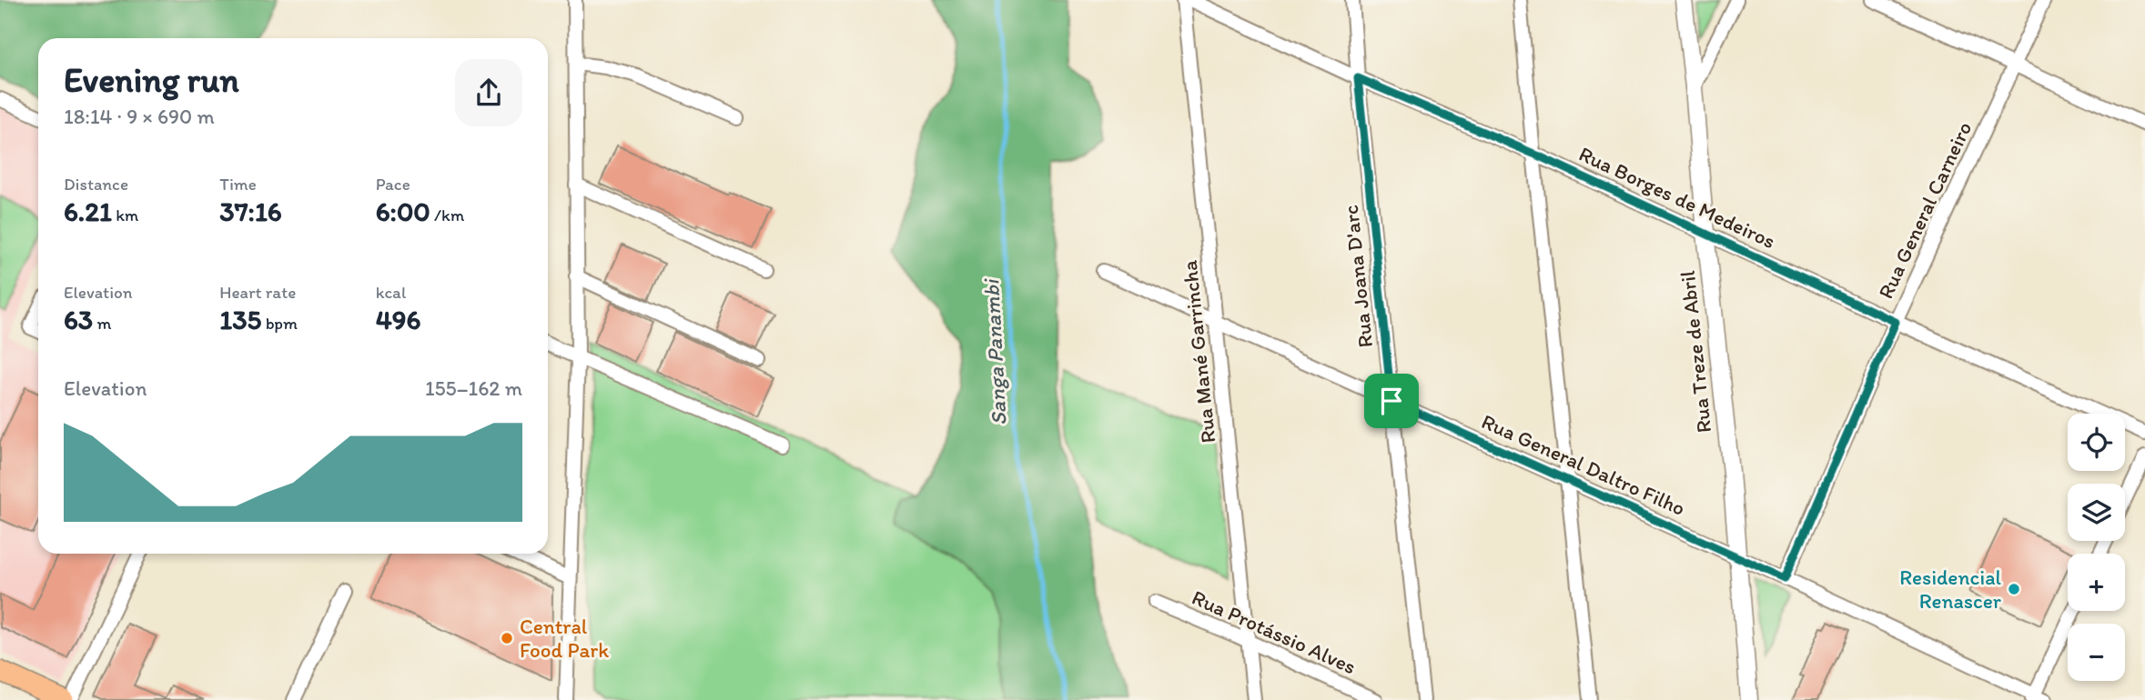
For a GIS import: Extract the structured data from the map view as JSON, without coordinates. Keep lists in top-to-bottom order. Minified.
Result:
{"streets":{"street":["Rua Borges de Medeiros","Rua General Carneiro","Rua Joana D'arc","Rua Mané Garrincha","Rua Treze de Abril","Rua General Daltro Filho","Rua Protássio Alves"]},"crossings":[["Rua Borges de Medeiros","Rua General Carneiro"],["Rua Borges de Medeiros","Rua Joana D'arc"],["Rua Borges de Medeiros","Rua Treze de Abril"],["Rua General Carneiro","Rua General Daltro Filho"],["Rua Joana D'arc","Rua General Daltro Filho"],["Rua Mané Garrincha","Rua General Daltro Filho"],["Rua Mané Garrincha","Rua Protássio Alves"],["Rua Treze de Abril","Rua General Daltro Filho"]],"water":["Sanga Panambi"],"places":["Residencial Renascer","Central Food Park"],"page":{"heading":["Evening run","18:14 · 9 × 690 m"],"stats":[["Distance","6.21 km"],["Time","37:16"],["Pace","6:00 /km"],["Elevation","63 m"],["Heart rate","135 bpm"],["kcal","496"]],"chart":["Elevation","155–162 m"],"map_buttons":["+","−"]}}
